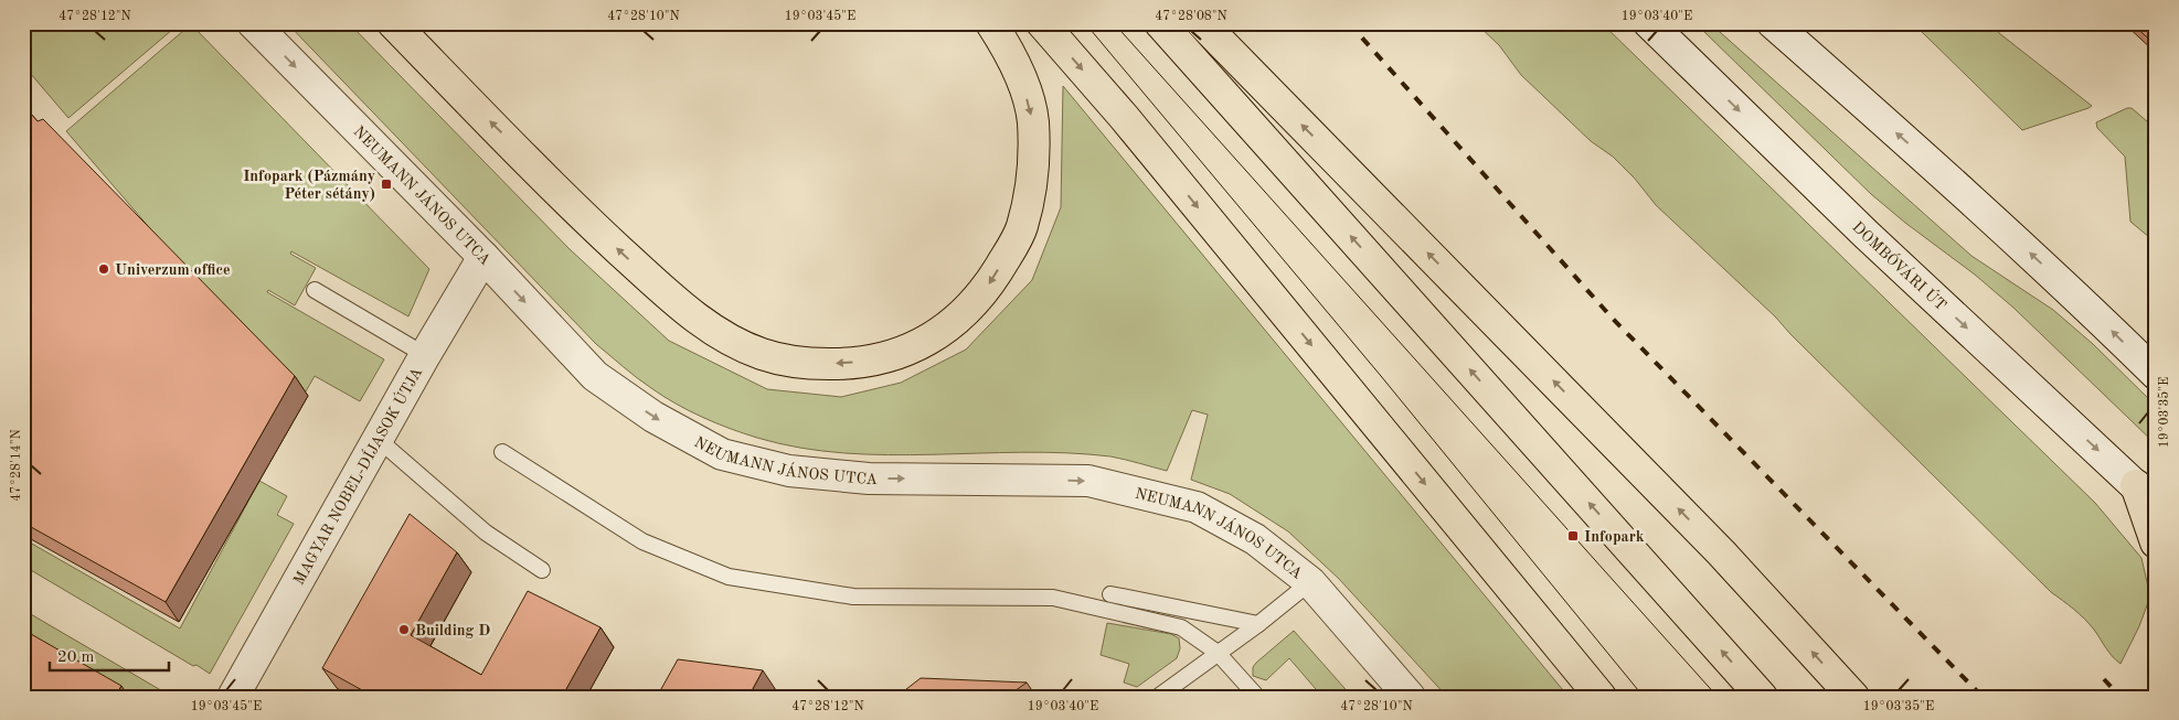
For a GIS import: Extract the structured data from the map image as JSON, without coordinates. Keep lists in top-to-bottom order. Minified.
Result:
{"streets":{"street":["NEUMANN JÁNOS UTCA","DOMBÓVÁRI ÚT","MAGYAR NOBEL-DÍJASOK ÚTJA"]},"crossings":[["NEUMANN JÁNOS UTCA","MAGYAR NOBEL-DÍJASOK ÚTJA"]],"one_way":["NEUMANN JÁNOS UTCA"],"places":{"transit":["Infopark (Pázmány Péter sétány)","Infopark"],"other":["Univerzum office","Building D"]},"scale_bar":"20 m","coordinates":["47°28'12\"N","47°28'10\"N","19°03'45\"E","47°28'08\"N","19°03'40\"E","19°03'35\"E","47°28'14\"N"]}
